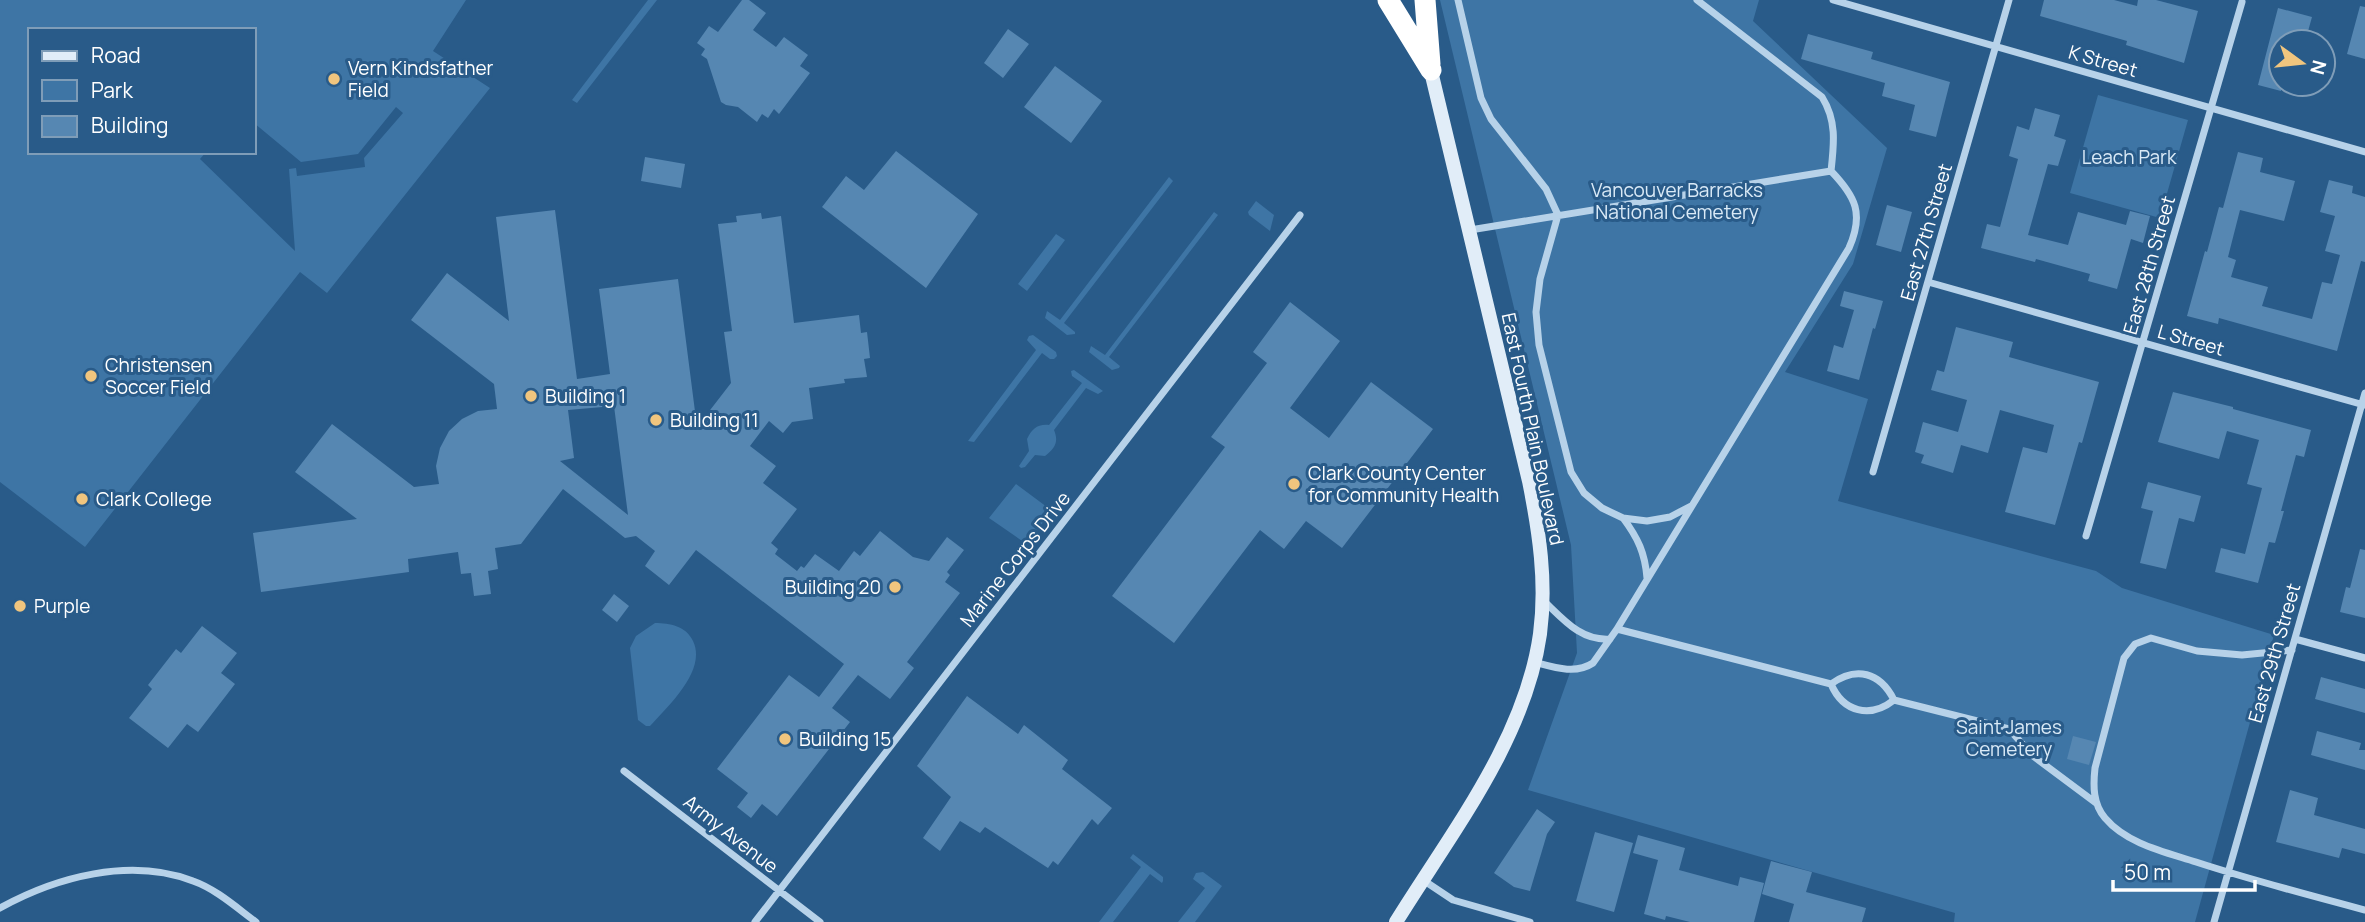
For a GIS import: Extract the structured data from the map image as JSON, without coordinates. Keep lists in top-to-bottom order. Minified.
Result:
{"streets":{"main road":["East Fourth Plain Boulevard"],"street":["K Street","East 27th Street","East 28th Street","L Street","Marine Corps Drive","East 29th Street","Army Avenue"]},"crossings":[["K Street","East 27th Street"],["K Street","East 28th Street"],["East 27th Street","L Street"],["East 28th Street","L Street"],["L Street","East 29th Street"],["Marine Corps Drive","Army Avenue"]],"parks":["Leach Park","Vancouver Barracks National Cemetery","Saint James Cemetery"],"places":["Vern Kindsfather Field","Christensen Soccer Field","Building 1","Building 11","Clark County Center for Community Health","Clark College","Building 20","Purple","Building 15"],"legend":["Road","Park","Building"],"scale_bar":"50 m","north":"right"}
